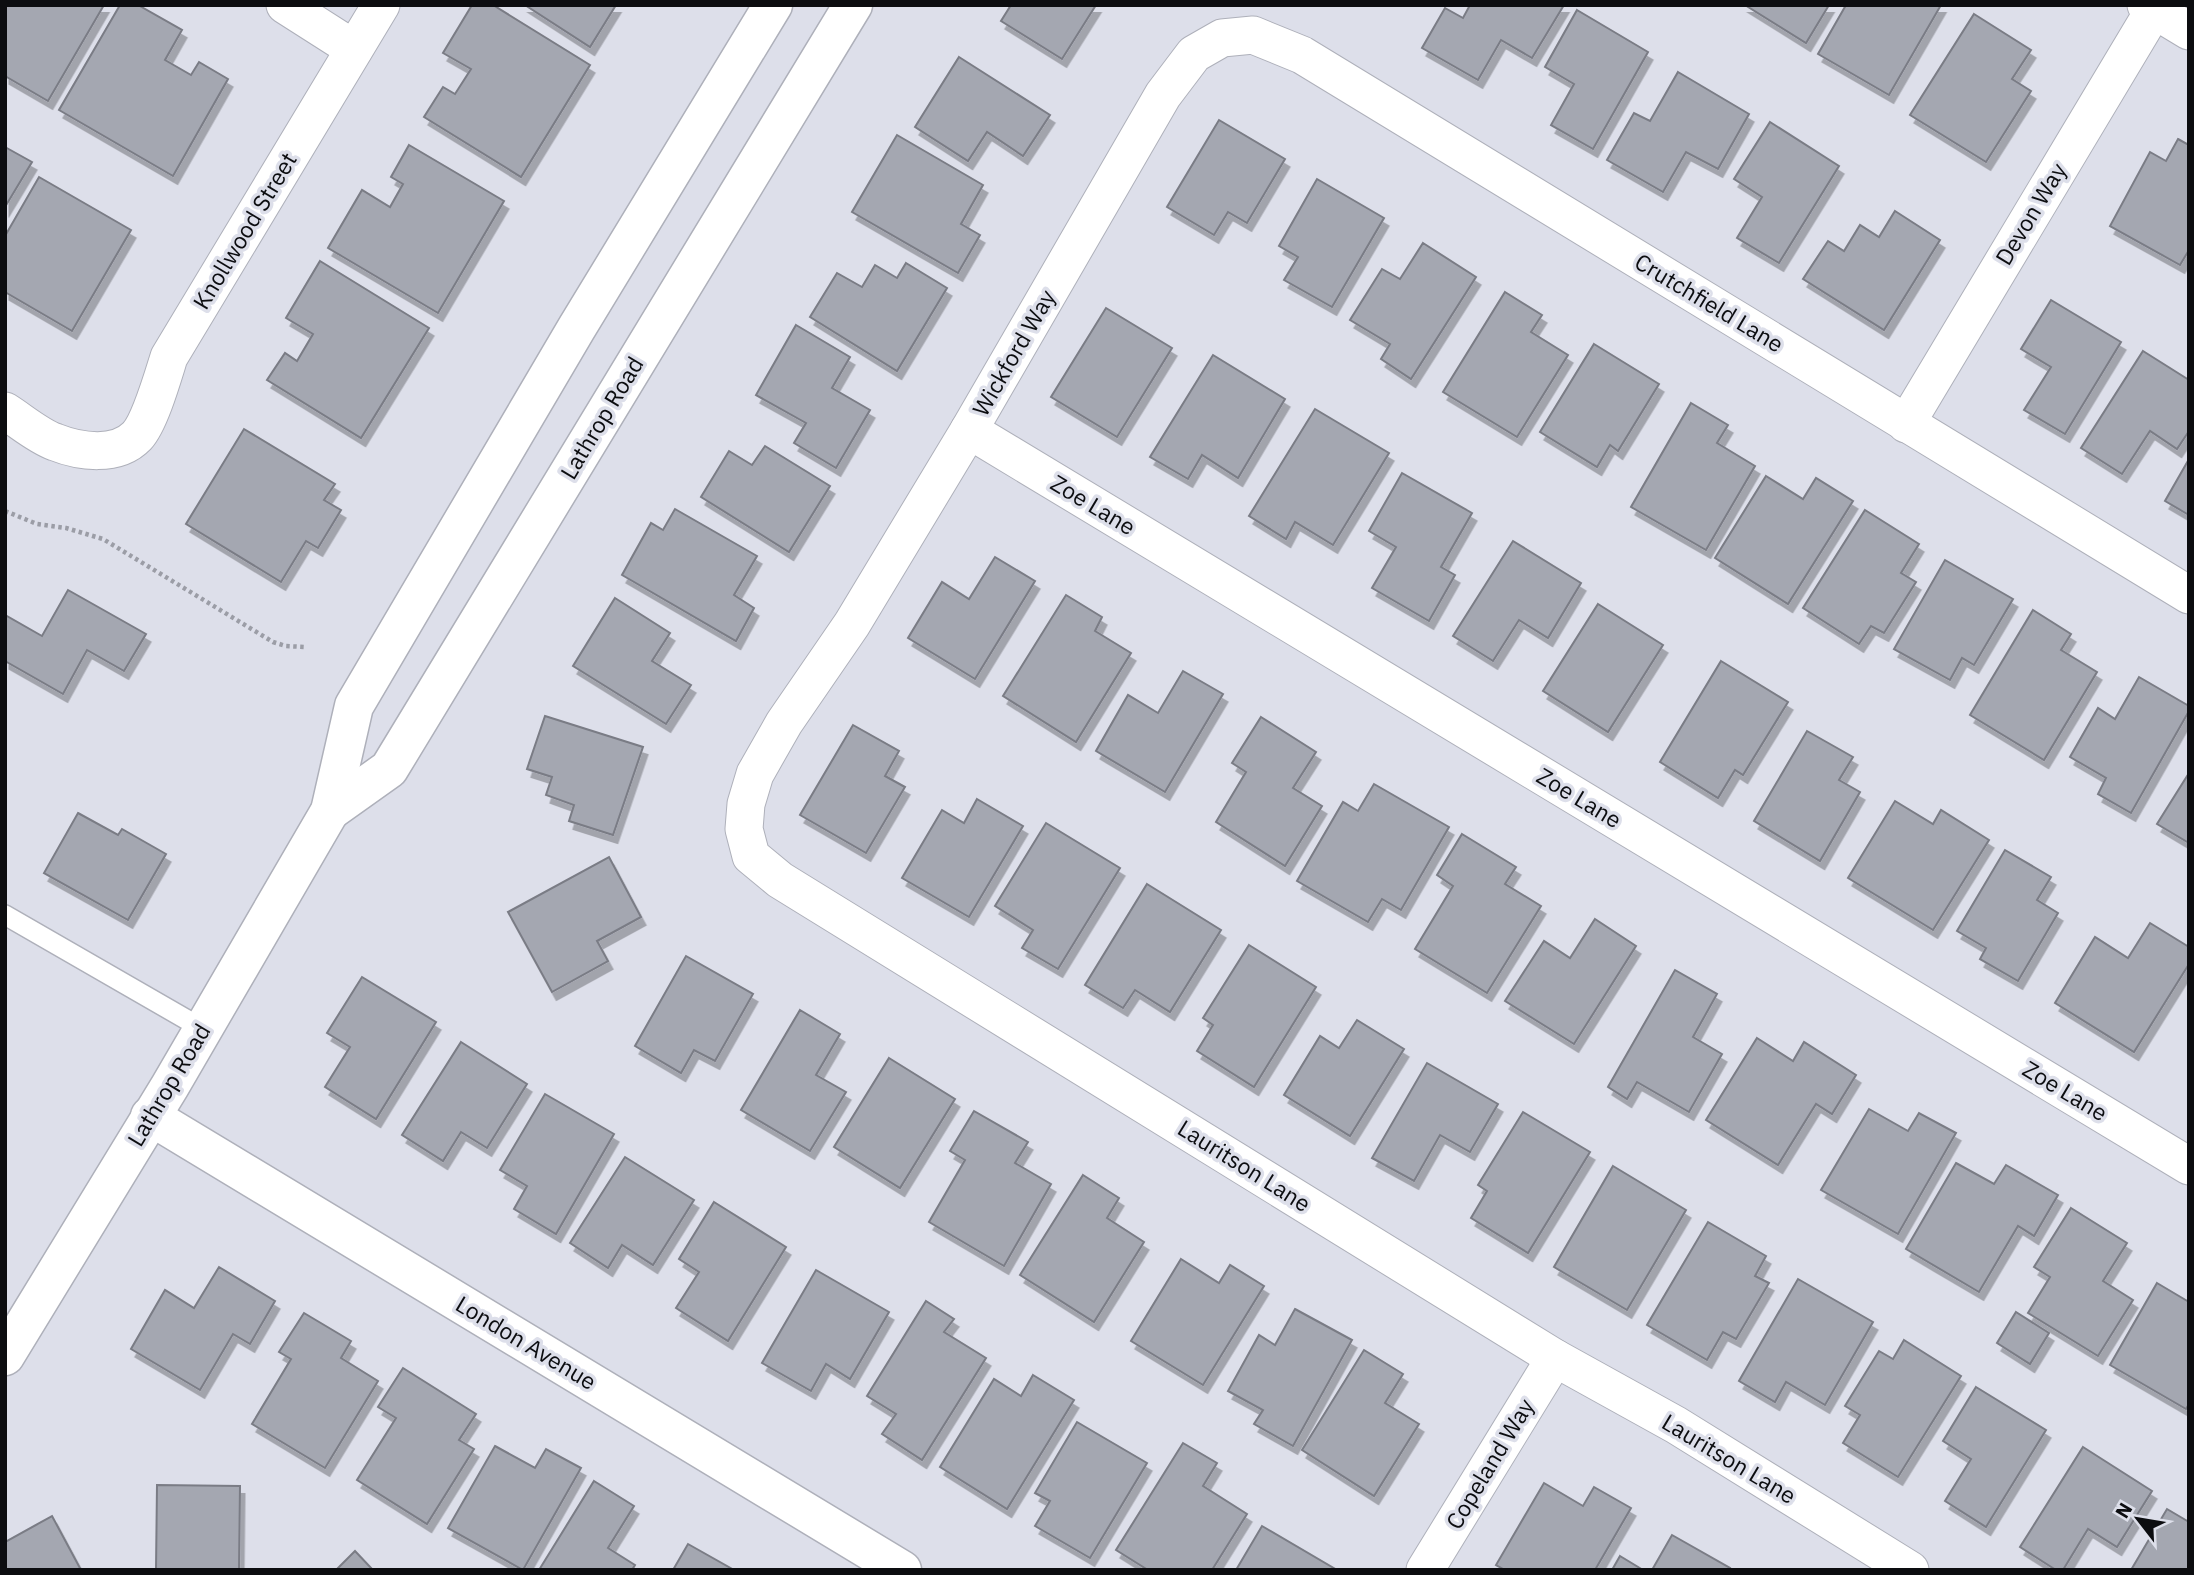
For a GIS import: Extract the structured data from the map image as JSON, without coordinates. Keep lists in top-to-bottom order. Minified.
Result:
{"streets":{"main road":["Lathrop Road","London Avenue"],"street":["Devon Way","Knollwood Street","Crutchfield Lane","Wickford Way","Zoe Lane","Lauritson Lane","Copeland Way"]},"crossings":[["Devon Way","Crutchfield Lane"],["Crutchfield Lane","Wickford Way"],["Wickford Way","Zoe Lane"],["Wickford Way","Lauritson Lane"],["Lathrop Road","London Avenue"],["Lauritson Lane","Copeland Way"]],"north":"top left"}
